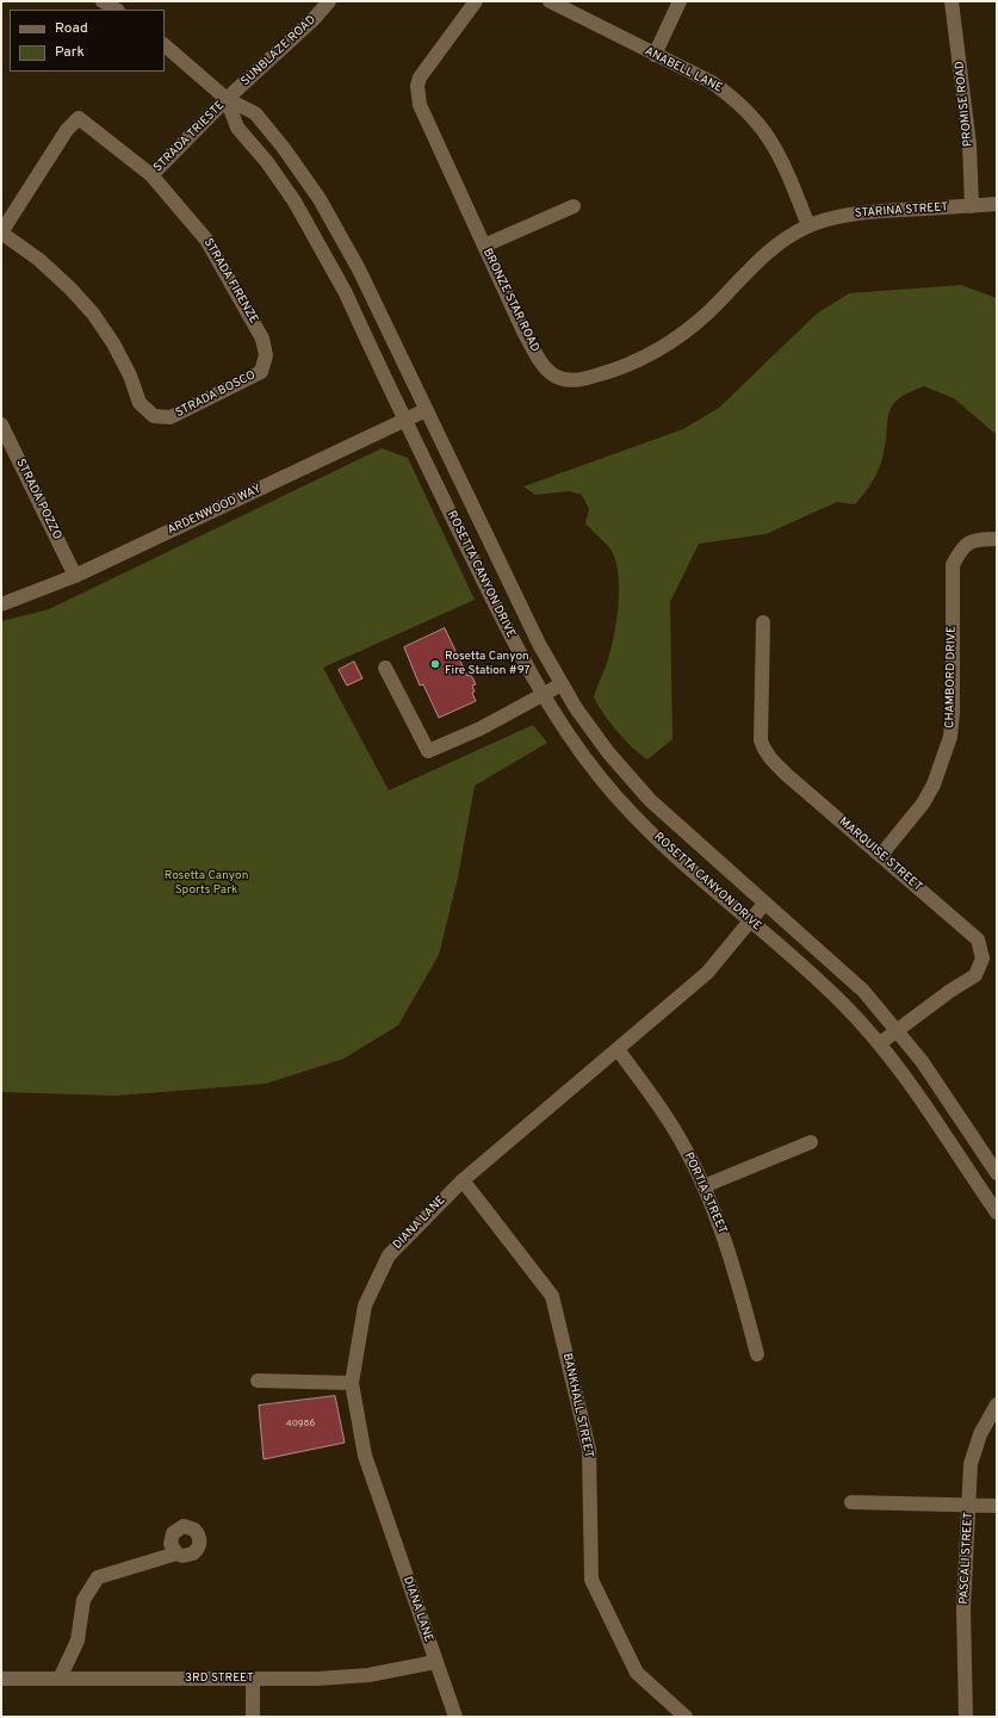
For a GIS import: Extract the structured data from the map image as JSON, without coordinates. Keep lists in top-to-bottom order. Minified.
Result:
{"streets":{"street":["SUNBLAZE ROAD","ANABELL LANE","PROMISE ROAD","STRADA TRIESTE","STARINA STREET","STRADA FIRENZE","BRONZE STAR ROAD","STRADA BOSCO","STRADA POZZO","ARDENWOOD WAY","ROSETTA CANYON DRIVE","CHAMBORD DRIVE","MARQUISE STREET","PORTIA STREET","DIANA LANE","BANKHALL STREET","PASCALI STREET","3RD STREET"]},"crossings":[["SUNBLAZE ROAD","STRADA TRIESTE"],["SUNBLAZE ROAD","ROSETTA CANYON DRIVE"],["ANABELL LANE","STARINA STREET"],["ANABELL LANE","BRONZE STAR ROAD"],["PROMISE ROAD","STARINA STREET"],["STRADA TRIESTE","STRADA FIRENZE"],["STRADA TRIESTE","ROSETTA CANYON DRIVE"],["STARINA STREET","BRONZE STAR ROAD"],["STRADA FIRENZE","STRADA BOSCO"],["STRADA POZZO","ARDENWOOD WAY"],["ARDENWOOD WAY","ROSETTA CANYON DRIVE"],["ROSETTA CANYON DRIVE","MARQUISE STREET"],["ROSETTA CANYON DRIVE","DIANA LANE"],["CHAMBORD DRIVE","MARQUISE STREET"],["PORTIA STREET","DIANA LANE"],["DIANA LANE","BANKHALL STREET"],["DIANA LANE","3RD STREET"]],"parks":["Rosetta Canyon Sports Park"],"places":["Rosetta Canyon Fire Station #97"],"house_numbers":["40986"],"legend":["Road","Park"]}
